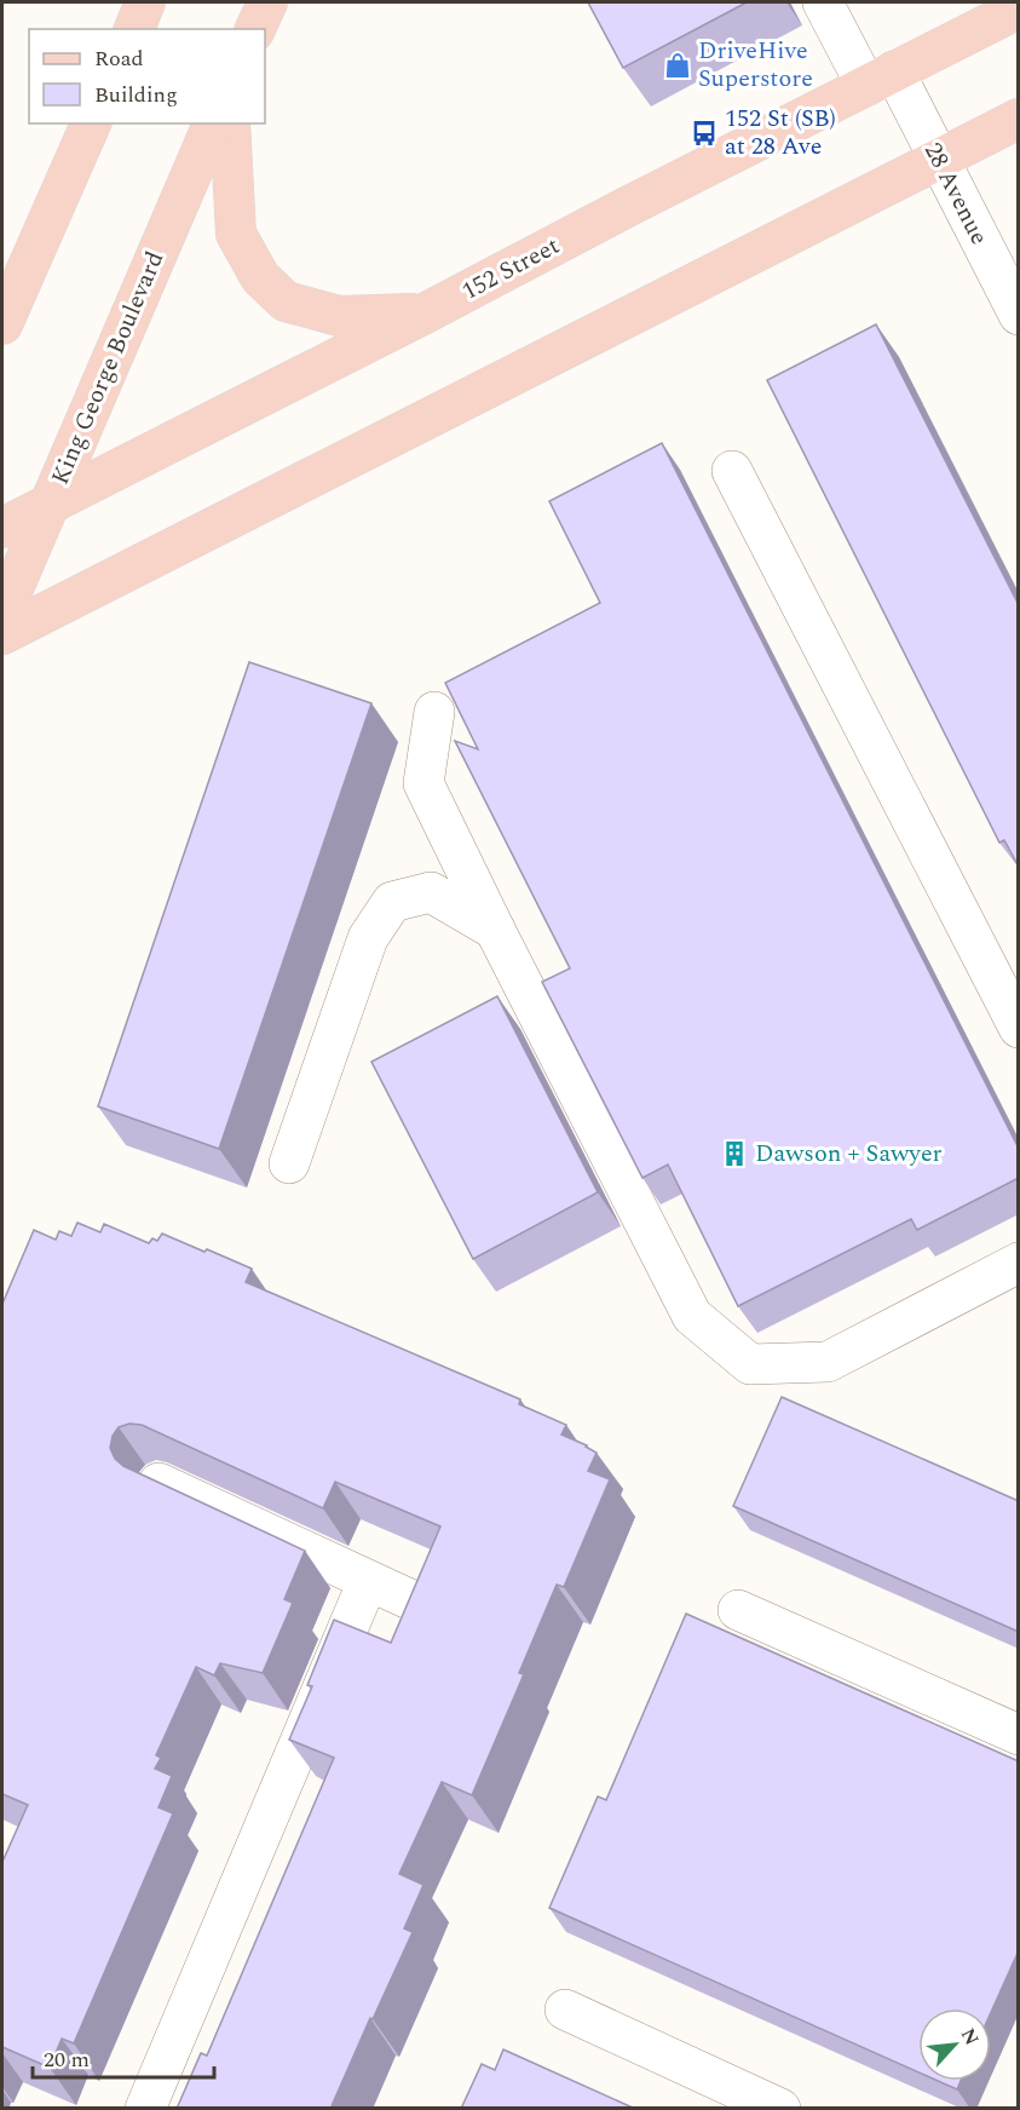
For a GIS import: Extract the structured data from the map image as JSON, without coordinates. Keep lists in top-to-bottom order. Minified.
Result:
{"streets":{"main road":["152 Street","King George Boulevard"],"street":["28 Avenue"]},"crossings":[["28 Avenue","152 Street"],["152 Street","King George Boulevard"]],"places":{"shop":["DriveHive Superstore"],"bus stop":["152 St (SB) at 28 Ave"],"building":["Dawson + Sawyer"]},"legend":["Road","Building"],"scale_bar":"20 m","north":"top right"}
